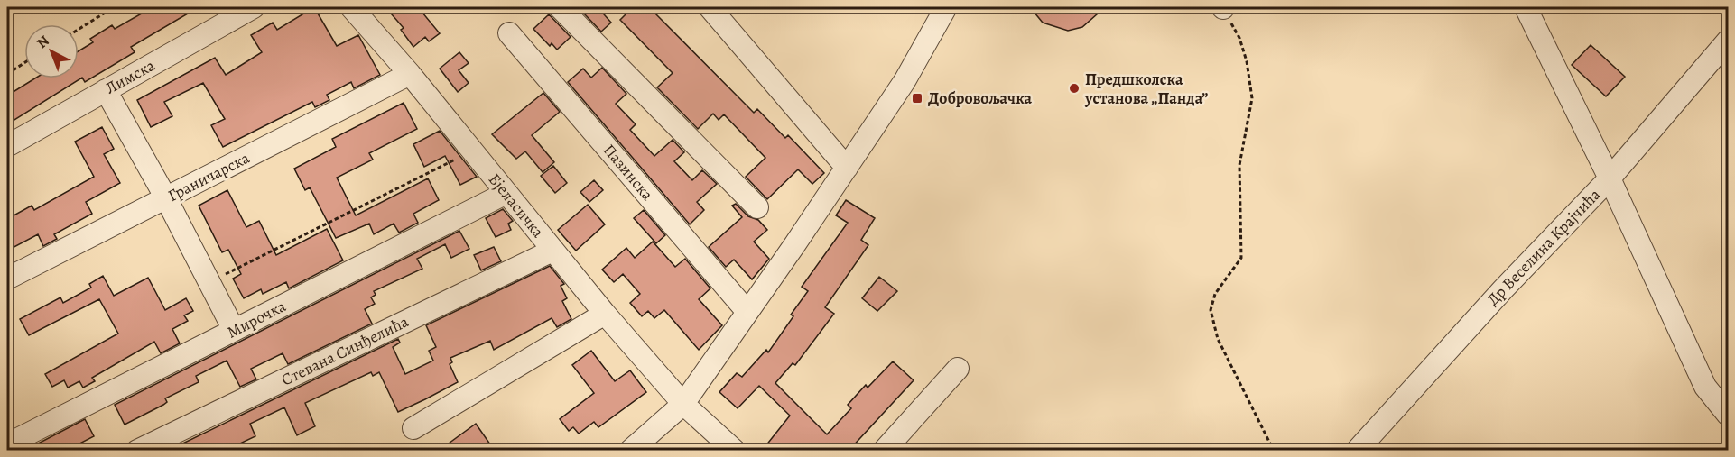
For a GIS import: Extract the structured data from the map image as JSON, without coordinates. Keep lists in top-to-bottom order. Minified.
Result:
{"streets":{"street":["Лимска","Пазинска","Граничарска","Бјеласичка","Др Веселина Крајчића","Мирочка","Стевана Синђелића"]},"crossings":[["Граничарска","Бјеласичка"],["Бјеласичка","Мирочка"],["Бјеласичка","Стевана Синђелића"]],"places":{"other":["Предшколска установа „Панда”"],"transit":["Добровољачка"]},"north":"top left"}
